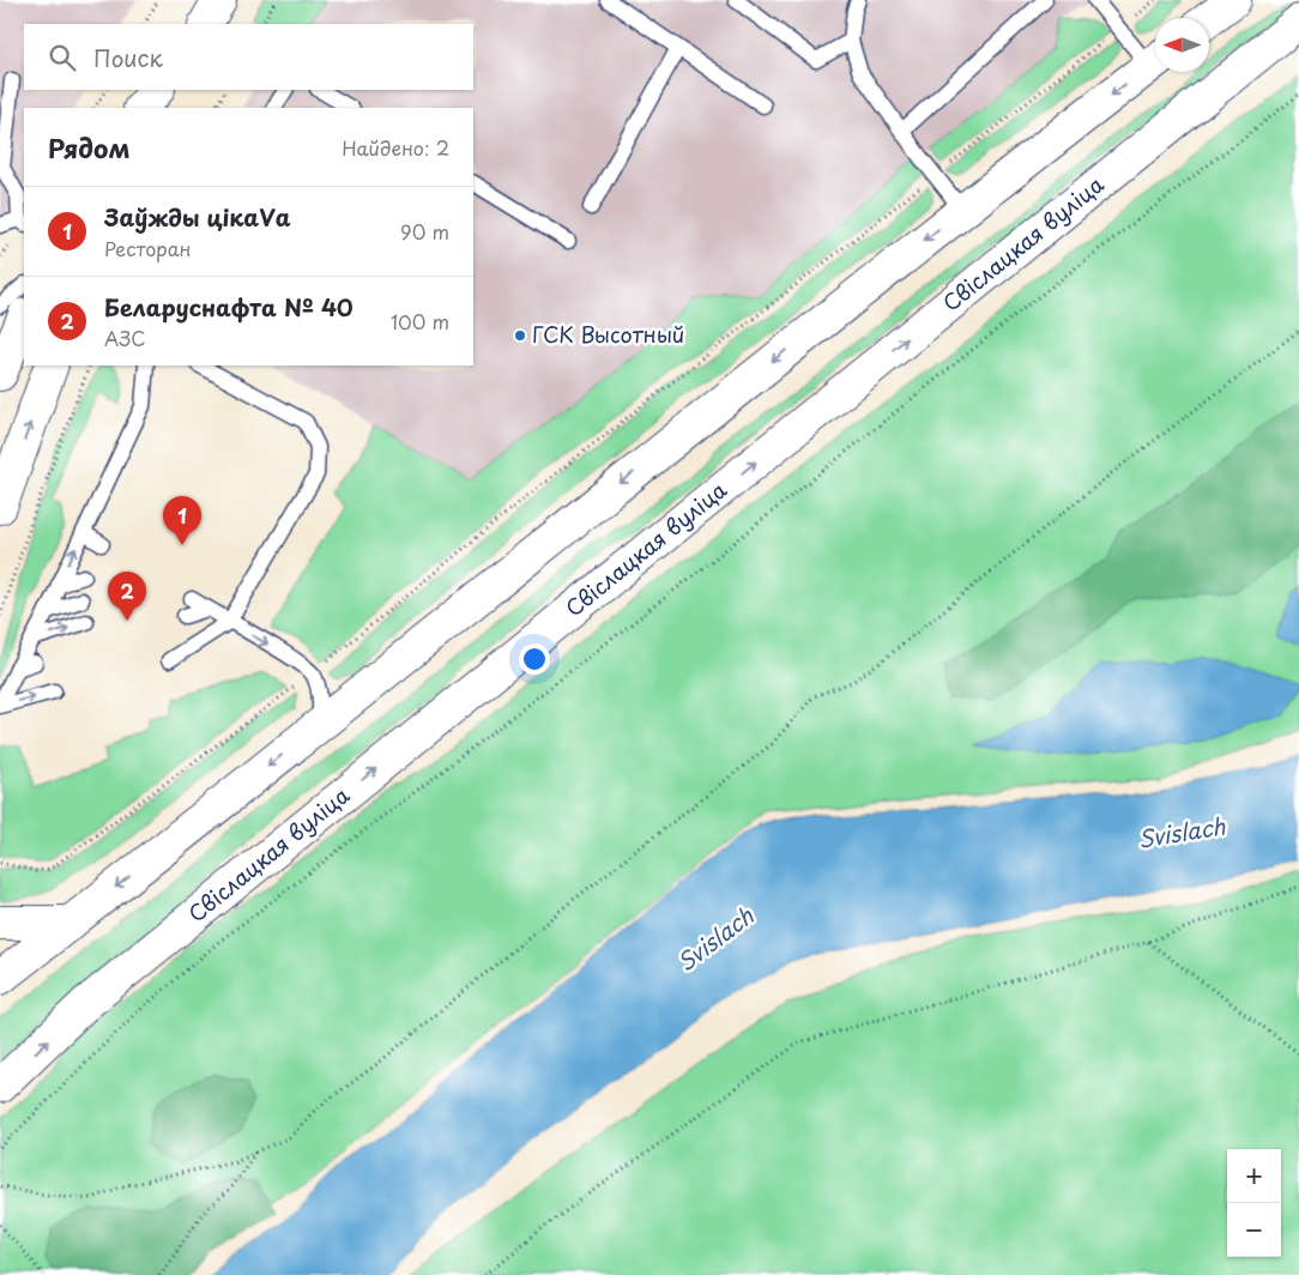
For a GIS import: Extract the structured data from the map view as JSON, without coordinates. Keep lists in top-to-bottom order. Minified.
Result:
{"streets":{"main road":["Свіслацкая вуліца"]},"water":["Svislach"],"places":["ГСК Высотный"],"north":"left","page":{"search":"Поиск","heading":["Рядом","Найдено: 2"],"list":[{"mark":"1","name":"Заўжды цікаVа","note":"Ресторан","value":"90 m"},{"mark":"2","name":"Беларуснафта № 40","note":"АЗС","value":"100 m"}],"pins":["1","2"],"map_buttons":["+","−"]}}
